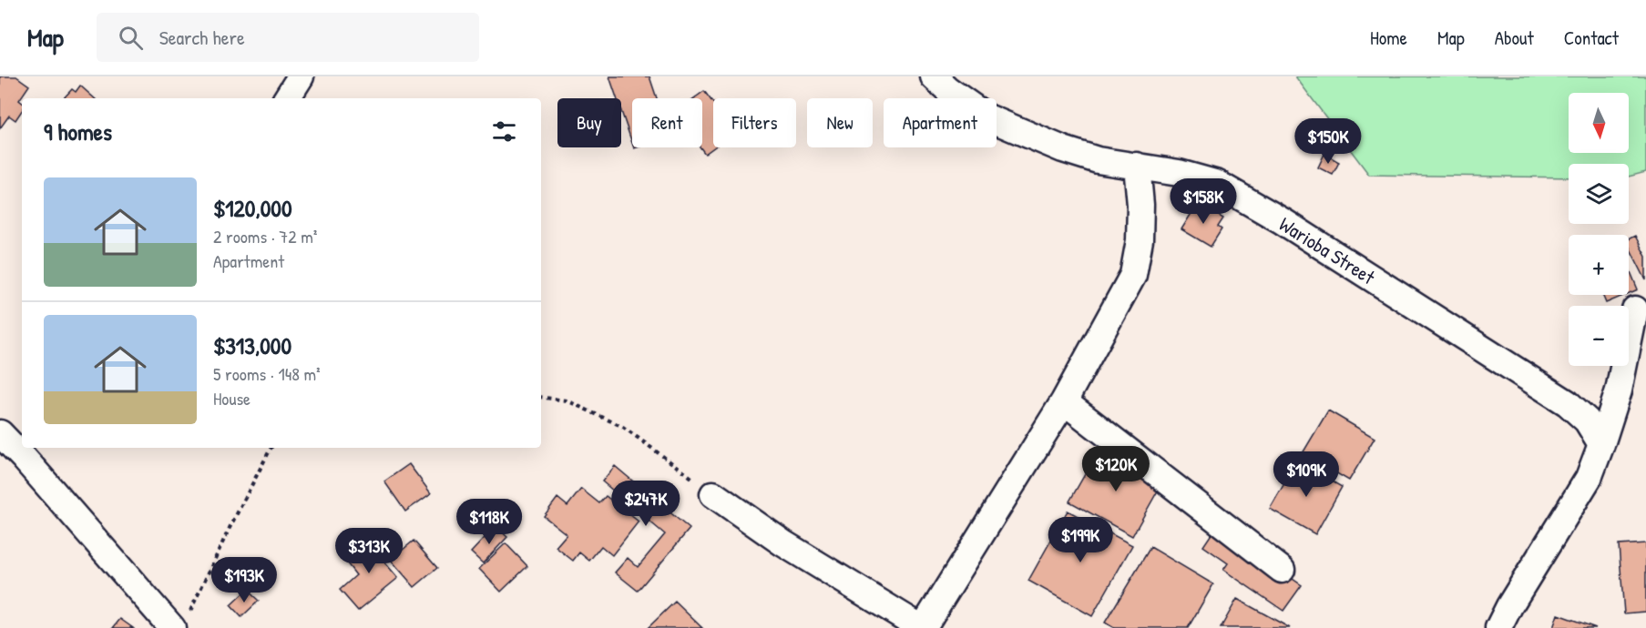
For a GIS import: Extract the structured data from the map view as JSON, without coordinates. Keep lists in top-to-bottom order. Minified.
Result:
{"streets":{"street":["Warioba Street"]},"north":"bottom","page":{"header":"Map","search":"Search here","nav":["Home","Map","About","Contact"],"map_buttons":["+","−"],"chip":["Buy","Rent","Filters","New","Apartment"],"heading":"9 homes","price":["$150K","$158K","$120K","$109K","$247K","$118K","$199K","$313K","$193K"],"list":[{"name":"$120,000","note":"2 rooms · 72 m² · Apartment"},{"name":"$313,000","note":"5 rooms · 148 m² · House"}]}}
